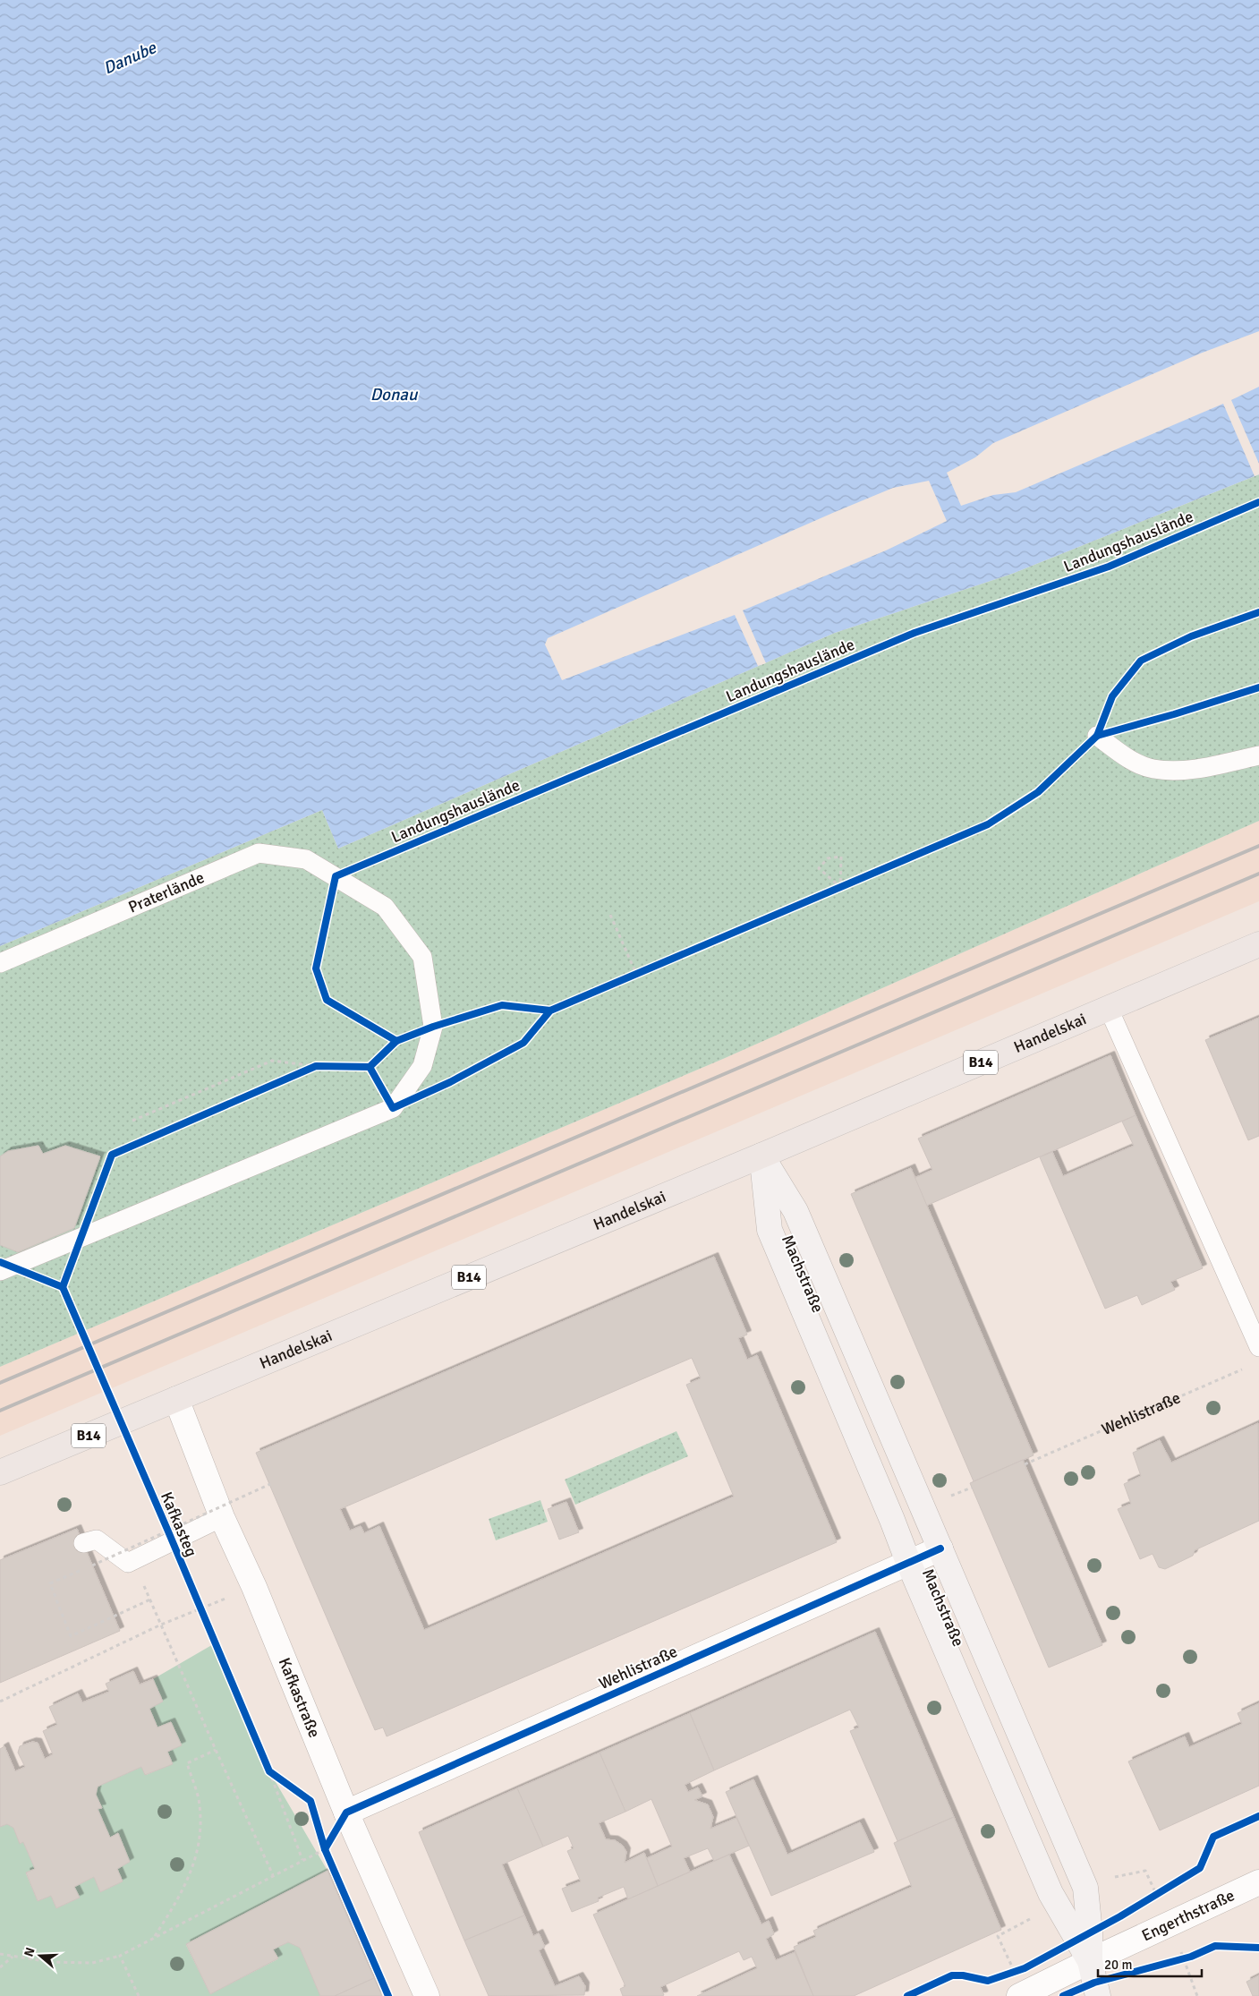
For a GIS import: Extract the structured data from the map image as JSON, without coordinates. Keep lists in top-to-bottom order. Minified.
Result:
{"streets":{"main road":["Handelskai","B14","Machstraße"],"street":["Wehlistraße","Kafkastraße","Engerthstraße"],"lane":["Praterlände"],"cycle path":["Landungshauslände","Kafkasteg"]},"crossings":[["Handelskai","Machstraße"],["Handelskai","Kafkastraße"],["Machstraße","Wehlistraße"],["Machstraße","Engerthstraße"],["Wehlistraße","Kafkastraße"]],"water":["Danube","Donau"],"scale_bar":"20 m","north":"left"}
